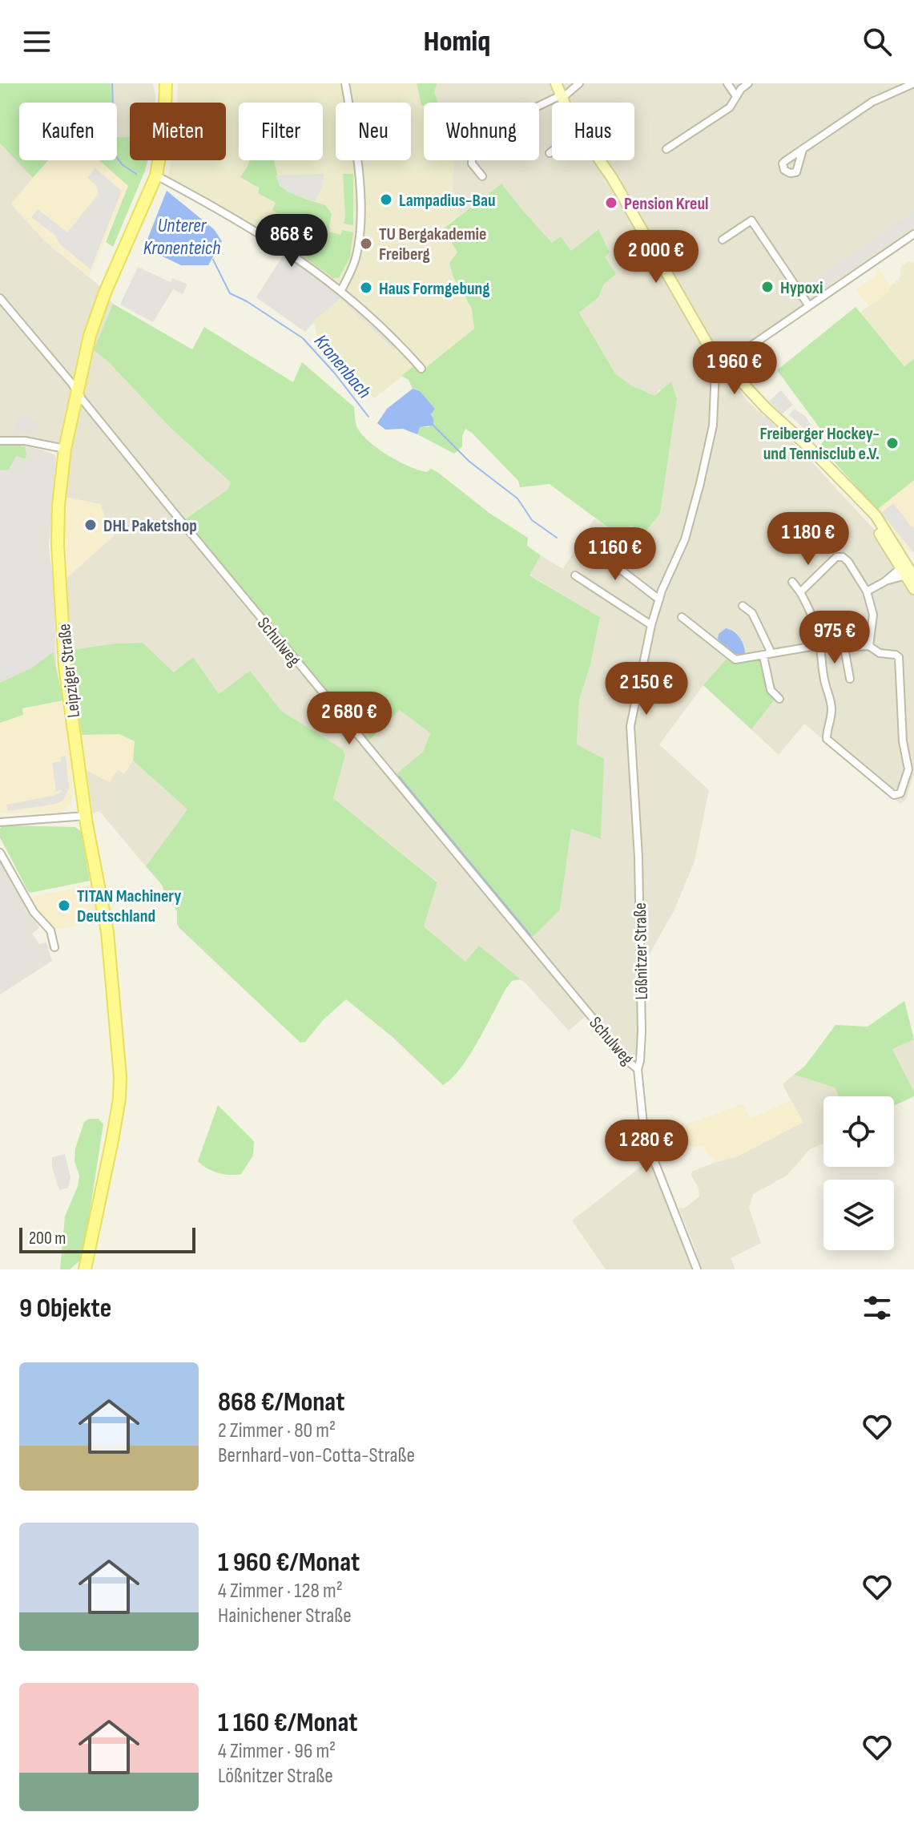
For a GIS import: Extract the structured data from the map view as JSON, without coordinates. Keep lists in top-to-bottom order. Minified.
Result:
{"streets":{"main road":["Leipziger Straße"],"street":["Schulweg","Lößnitzer Straße"]},"crossings":[["Schulweg","Leipziger Straße"],["Schulweg","Lößnitzer Straße"]],"water":["Unterer Kronenteich","Kronenbach"],"places":["Lampadius-Bau","Pension Kreul","TU Bergakademie Freiberg","Hypoxi","Haus Formgebung","Freiberger Hockey- und Tennisclub e.V.","DHL Paketshop","TITAN Machinery Deutschland"],"scale_bar":"200 m","page":{"header":"Homiq","chip":["Kaufen","Mieten","Filter","Neu","Wohnung","Haus"],"price":["868 €","2 000 €","1 960 €","1 180 €","1 160 €","975 €","2 150 €","2 680 €","1 280 €"],"scale":"200 m","heading":"9 Objekte","list":[{"name":"868 €/Monat","note":"2 Zimmer · 80 m² · Bernhard-von-Cotta-Straße"},{"name":"1 960 €/Monat","note":"4 Zimmer · 128 m² · Hainichener Straße"},{"name":"1 160 €/Monat","note":"4 Zimmer · 96 m² · Lößnitzer Straße"}]}}
